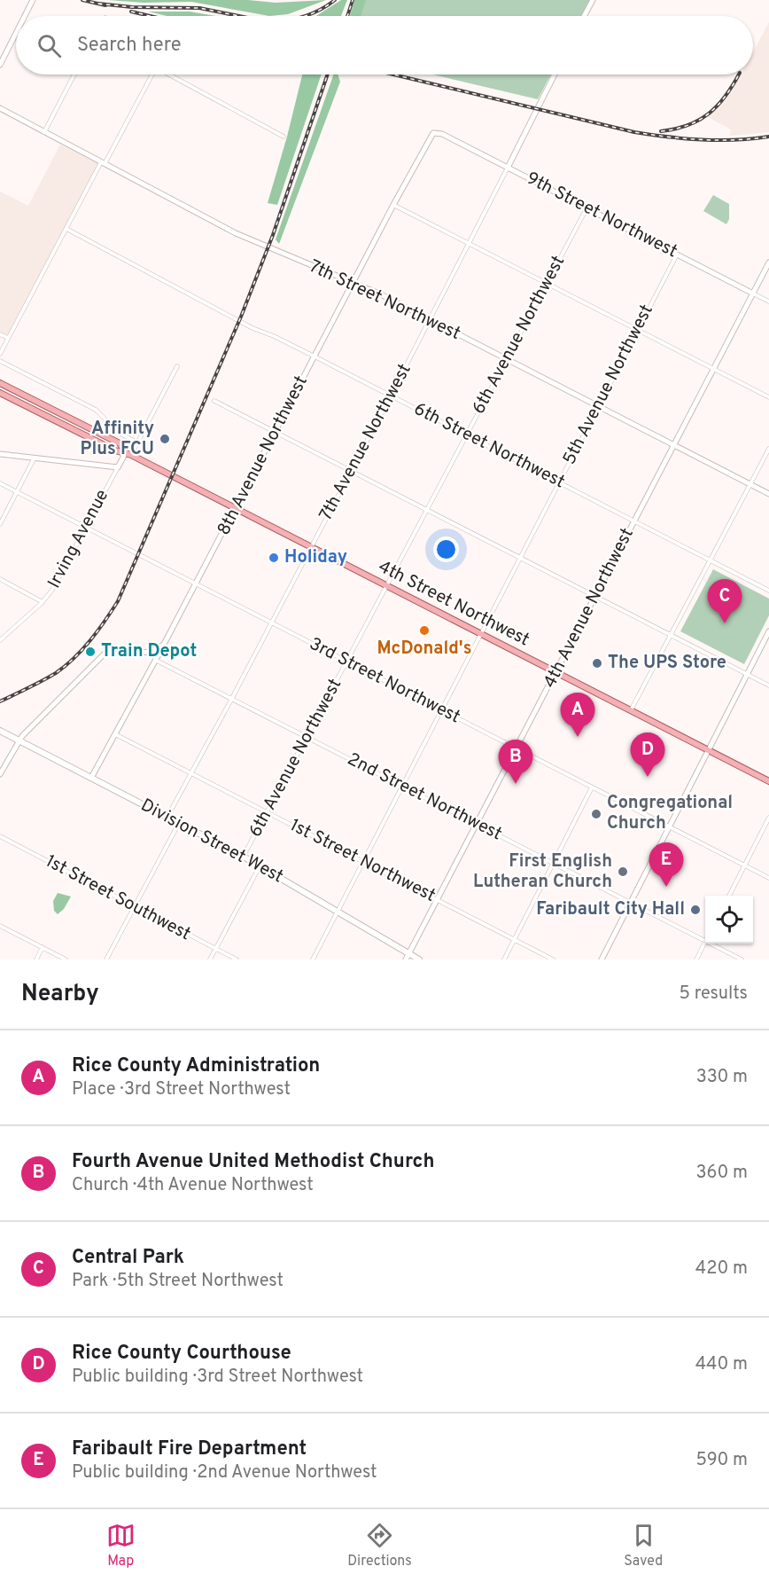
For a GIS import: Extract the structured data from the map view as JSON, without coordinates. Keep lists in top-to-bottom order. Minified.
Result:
{"streets":{"main road":["4th Street Northwest","Division Street West"],"street":["9th Street Northwest","7th Street Northwest","6th Avenue Northwest","5th Avenue Northwest","7th Avenue Northwest","6th Street Northwest","8th Avenue Northwest","Irving Avenue","4th Avenue Northwest","3rd Street Northwest","2nd Street Northwest","1st Street Northwest","1st Street Southwest"]},"crossings":[["9th Street Northwest","6th Avenue Northwest"],["9th Street Northwest","5th Avenue Northwest"],["9th Street Northwest","7th Avenue Northwest"],["9th Street Northwest","8th Avenue Northwest"],["9th Street Northwest","4th Avenue Northwest"],["7th Street Northwest","6th Avenue Northwest"],["7th Street Northwest","5th Avenue Northwest"],["7th Street Northwest","7th Avenue Northwest"],["7th Street Northwest","8th Avenue Northwest"],["7th Street Northwest","4th Avenue Northwest"],["6th Avenue Northwest","6th Street Northwest"],["6th Avenue Northwest","4th Street Northwest"],["6th Avenue Northwest","3rd Street Northwest"],["6th Avenue Northwest","2nd Street Northwest"],["6th Avenue Northwest","Division Street West"],["6th Avenue Northwest","1st Street Northwest"],["5th Avenue Northwest","6th Street Northwest"],["5th Avenue Northwest","4th Street Northwest"],["5th Avenue Northwest","3rd Street Northwest"],["5th Avenue Northwest","2nd Street Northwest"],["5th Avenue Northwest","Division Street West"],["5th Avenue Northwest","1st Street Northwest"],["7th Avenue Northwest","6th Street Northwest"],["7th Avenue Northwest","4th Street Northwest"],["7th Avenue Northwest","3rd Street Northwest"],["7th Avenue Northwest","2nd Street Northwest"],["7th Avenue Northwest","Division Street West"],["7th Avenue Northwest","1st Street Northwest"],["6th Street Northwest","8th Avenue Northwest"],["6th Street Northwest","4th Avenue Northwest"],["8th Avenue Northwest","4th Street Northwest"],["8th Avenue Northwest","3rd Street Northwest"],["8th Avenue Northwest","2nd Street Northwest"],["8th Avenue Northwest","Division Street West"],["8th Avenue Northwest","1st Street Northwest"],["Irving Avenue","4th Street Northwest"],["Irving Avenue","3rd Street Northwest"],["4th Street Northwest","4th Avenue Northwest"],["4th Avenue Northwest","3rd Street Northwest"],["4th Avenue Northwest","2nd Street Northwest"],["4th Avenue Northwest","Division Street West"],["4th Avenue Northwest","1st Street Northwest"]],"places":["Affinity Plus FCU","Holiday","McDonald's","Train Depot","The UPS Store","Congregational Church","First English Lutheran Church","Faribault City Hall"],"page":{"search":"Search here","pins":["C","A","D","B","E"],"heading":["Nearby","5 results"],"list":[{"mark":"A","name":"Rice County Administration","note":"Place · 3rd Street Northwest","value":"330 m"},{"mark":"B","name":"Fourth Avenue United Methodist Church","note":"Church · 4th Avenue Northwest","value":"360 m"},{"mark":"C","name":"Central Park","note":"Park · 5th Street Northwest","value":"420 m"},{"mark":"D","name":"Rice County Courthouse","note":"Public building · 3rd Street Northwest","value":"440 m"},{"mark":"E","name":"Faribault Fire Department","note":"Public building · 2nd Avenue Northwest","value":"590 m"}],"nav":["Map","Directions","Saved"]}}
